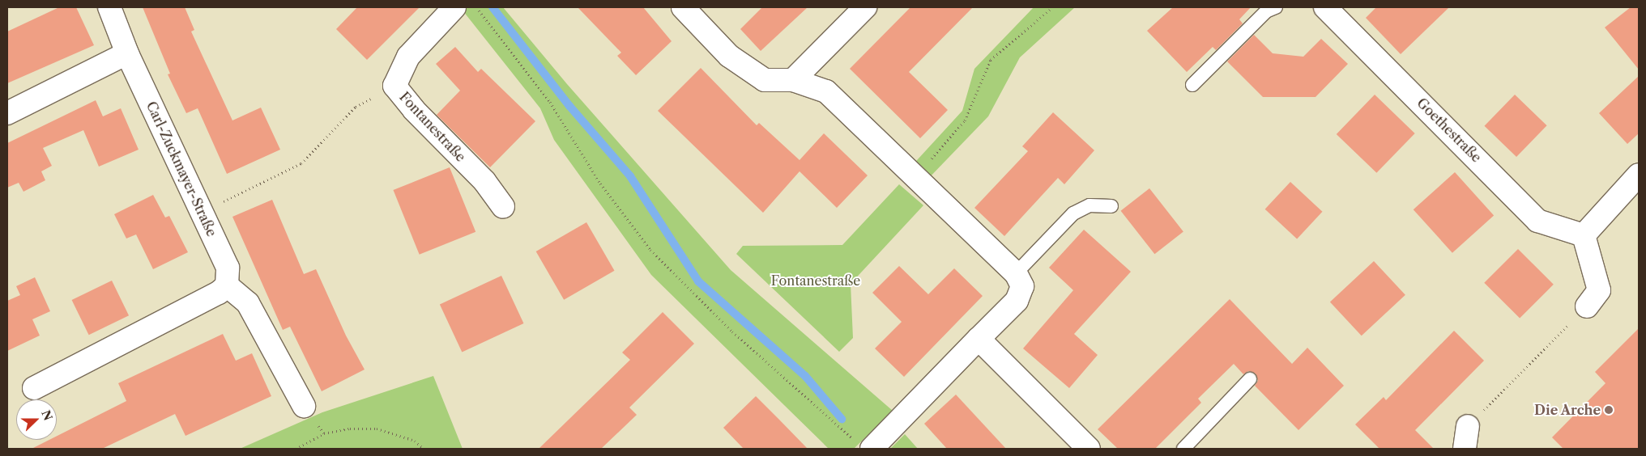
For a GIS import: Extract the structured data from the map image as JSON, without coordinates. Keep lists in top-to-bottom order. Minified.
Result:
{"streets":{"street":["Fontanestraße","Goethestraße","Carl-Zuckmayer-Straße"]},"parks":["Fontanestraße"],"places":["Die Arche"],"north":"right"}
